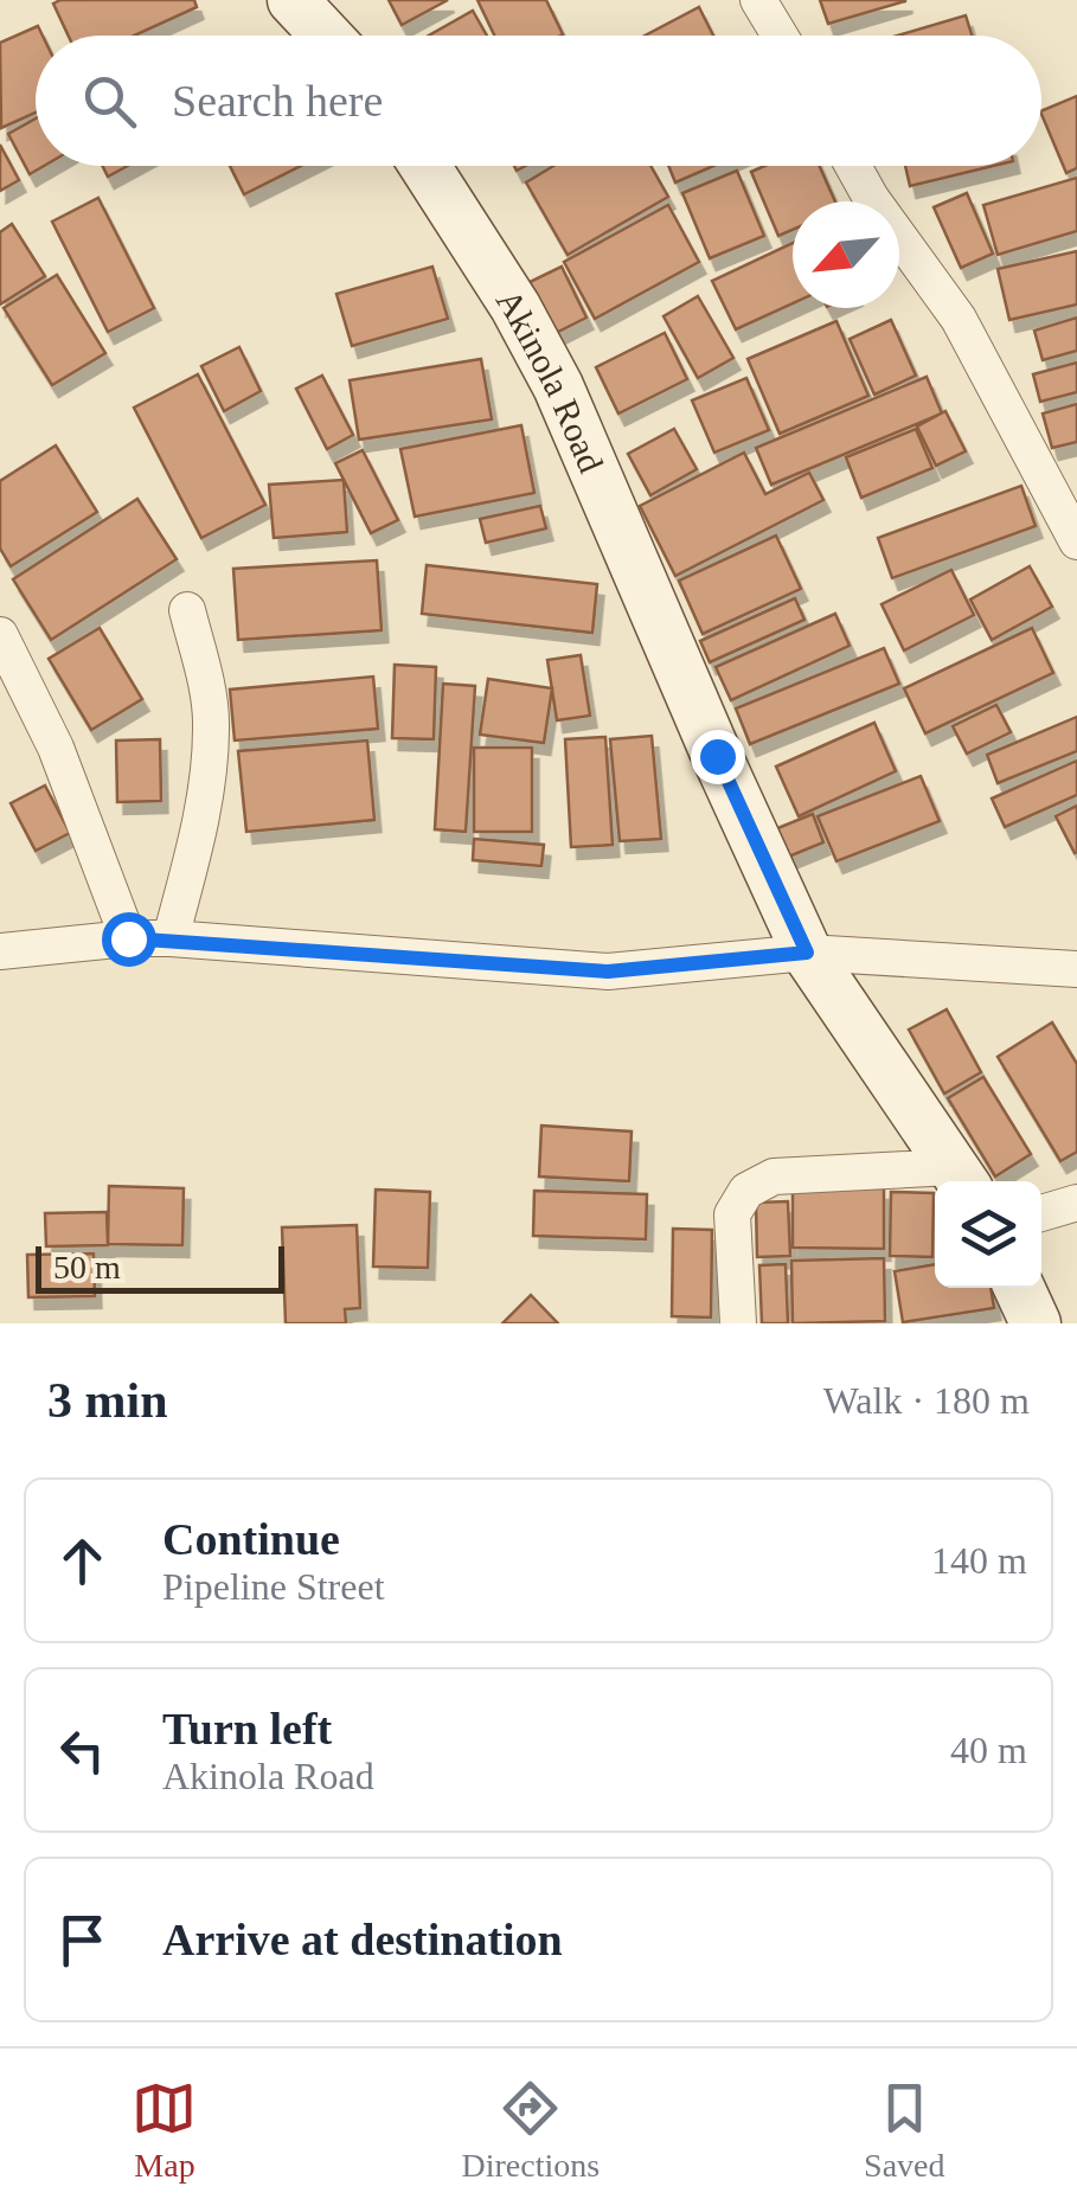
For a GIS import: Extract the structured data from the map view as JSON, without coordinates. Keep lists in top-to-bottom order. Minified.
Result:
{"streets":{"street":["Akinola Road"]},"scale_bar":"50 m","north":"bottom left","page":{"search":"Search here","scale":"50 m","heading":["3 min","Walk · 180 m"],"list":[["Continue","Pipeline Street","140 m"],["Turn left","Akinola Road","40 m"],"Arrive at destination"],"nav":["Map","Directions","Saved"]}}
